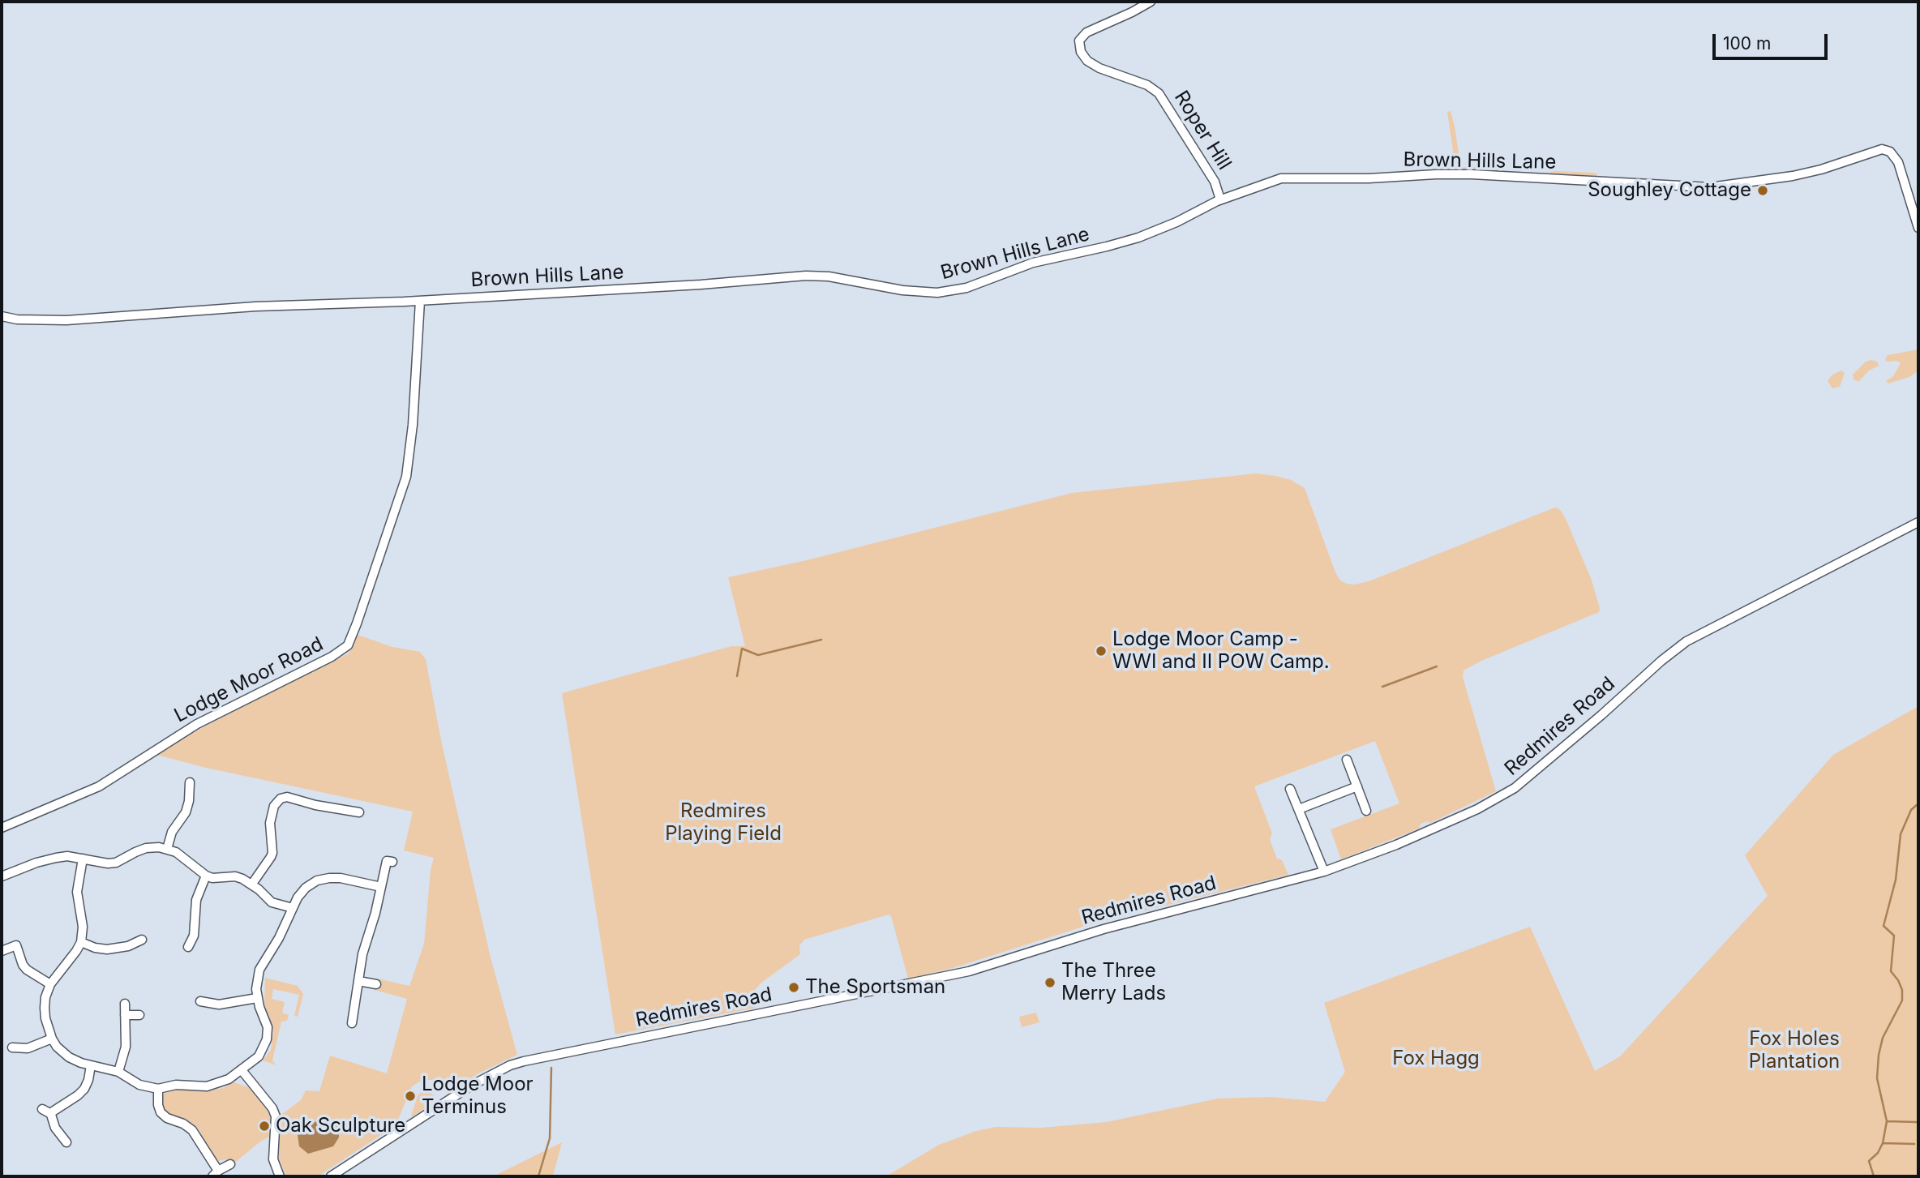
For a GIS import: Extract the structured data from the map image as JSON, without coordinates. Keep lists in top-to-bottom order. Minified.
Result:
{"streets":{"street":["Roper Hill","Brown Hills Lane","Lodge Moor Road","Redmires Road"]},"crossings":[["Roper Hill","Brown Hills Lane"],["Brown Hills Lane","Lodge Moor Road"]],"parks":["Redmires Playing Field","Fox Holes Plantation","Fox Hagg"],"places":["Soughley Cottage","Lodge Moor Camp - WWI and II POW Camp.","The Three Merry Lads","The Sportsman","Lodge Moor Terminus","Oak Sculpture"],"scale_bar":"100 m"}
